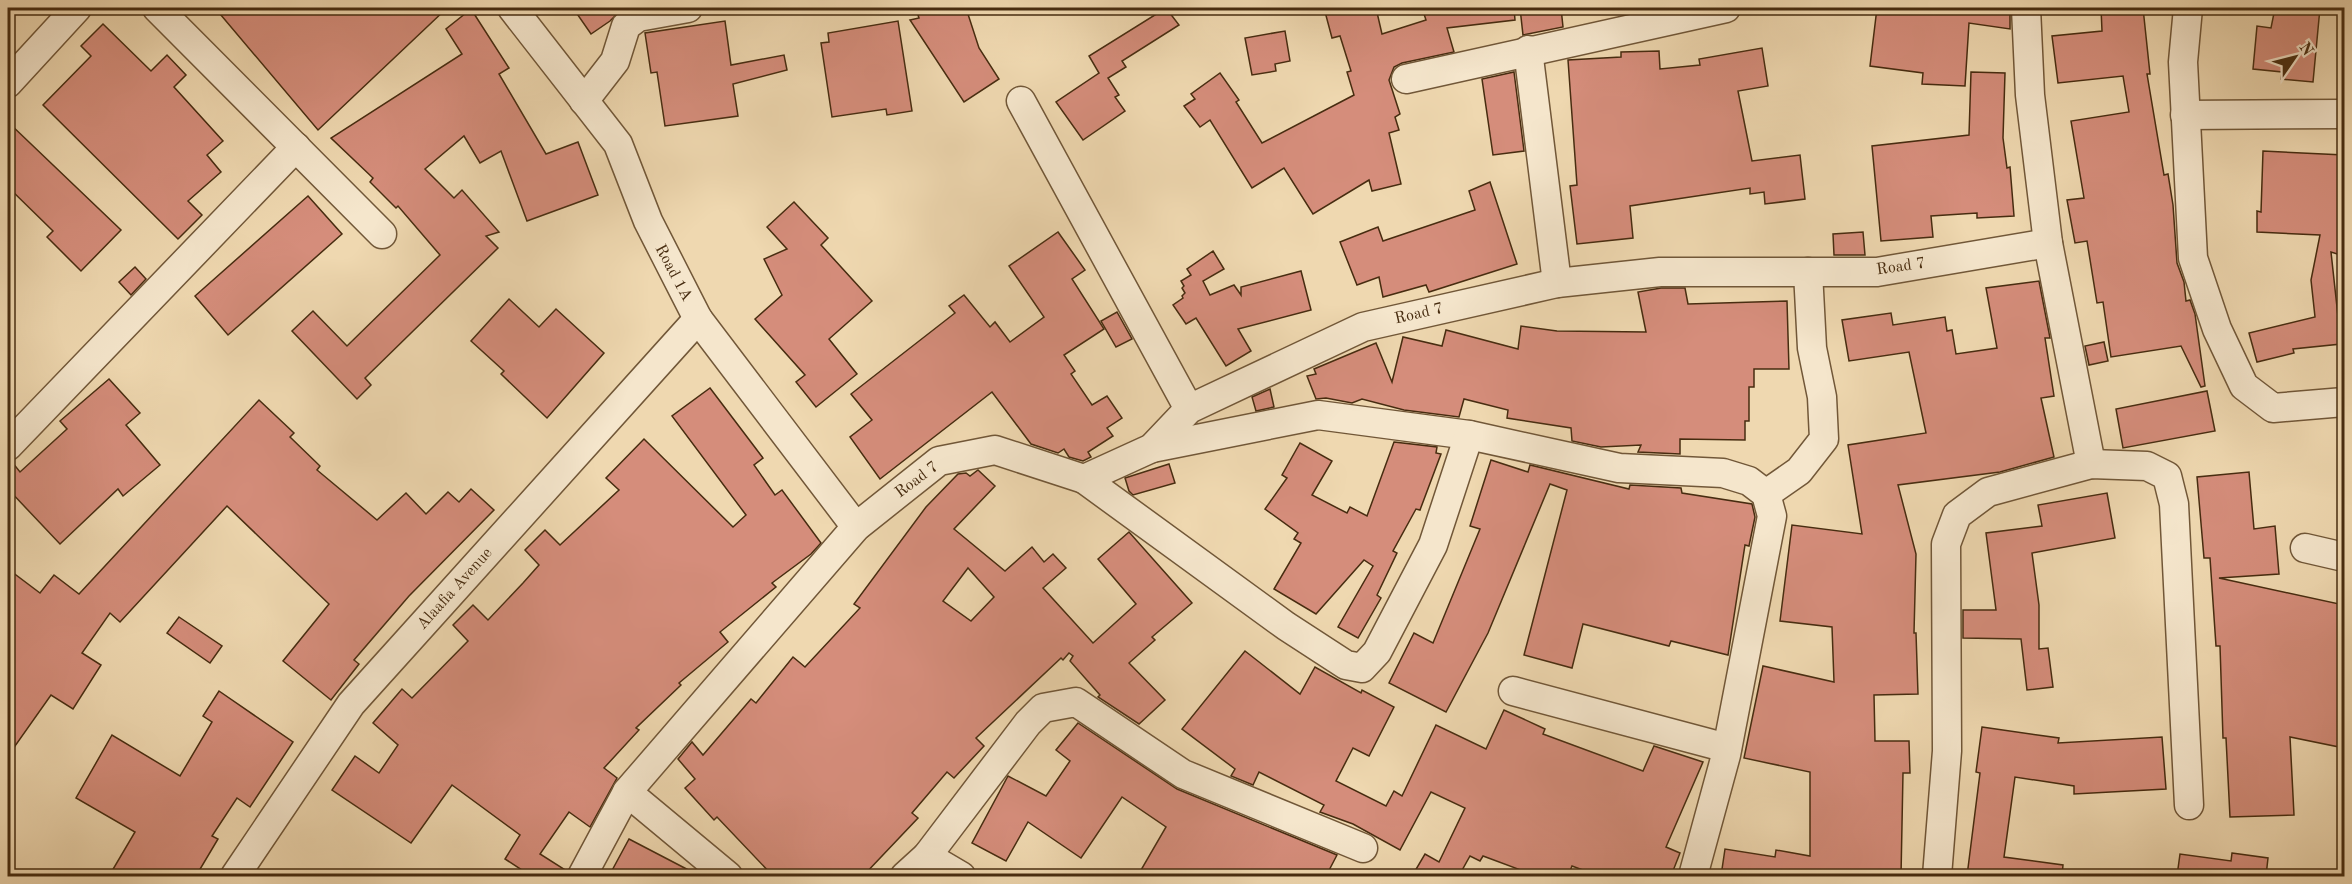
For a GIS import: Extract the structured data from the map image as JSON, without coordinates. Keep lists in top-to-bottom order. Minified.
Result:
{"streets":{"street":["Road 7","Road 1A","Alaafia Avenue"]},"crossings":[["Road 7","Road 1A"],["Road 1A","Alaafia Avenue"]],"north":"top right"}
